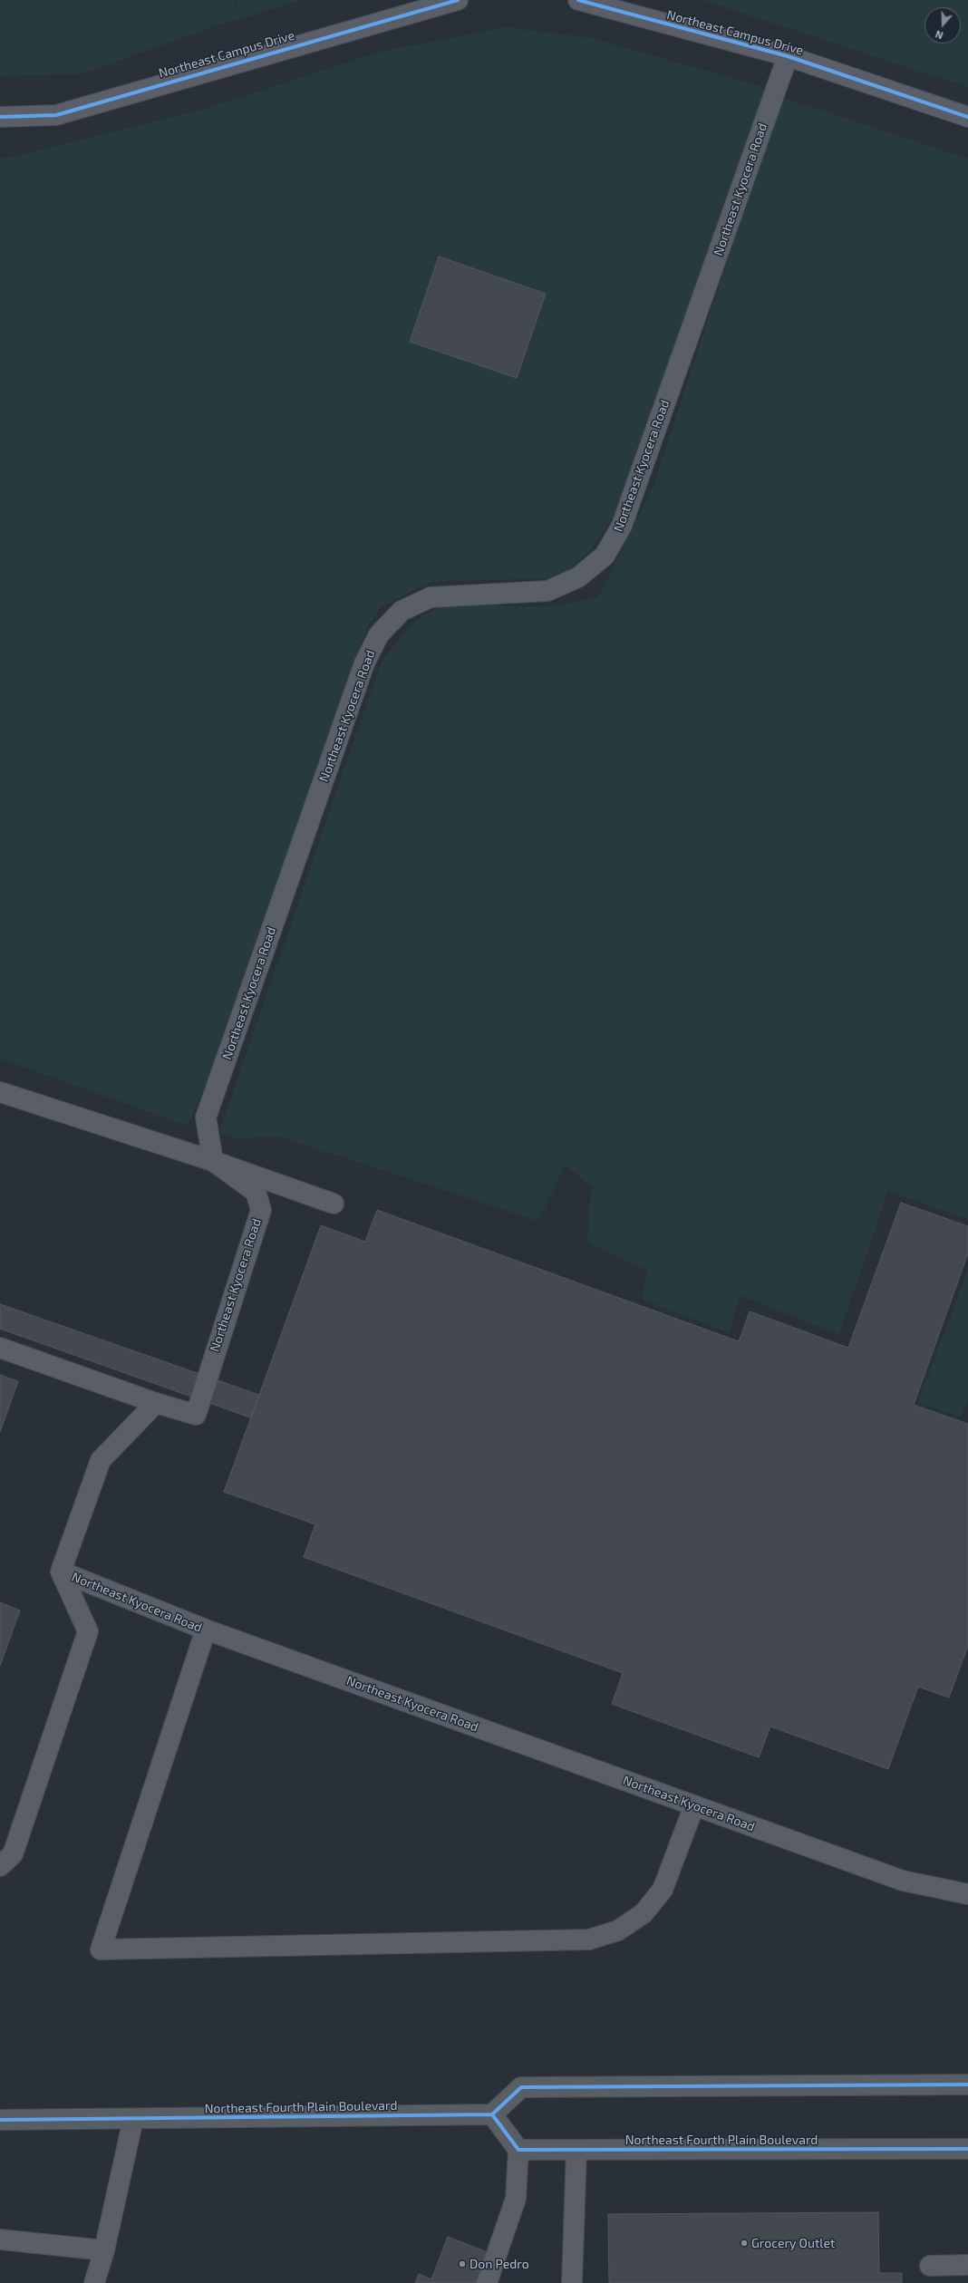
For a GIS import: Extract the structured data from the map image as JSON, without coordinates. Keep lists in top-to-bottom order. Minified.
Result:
{"streets":{"main road":["Northeast Fourth Plain Boulevard"],"street":["Northeast Campus Drive","Northeast Kyocera Road"]},"crossings":[["Northeast Campus Drive","Northeast Kyocera Road"]],"places":["Grocery Outlet","Don Pedro"],"north":"bottom"}
